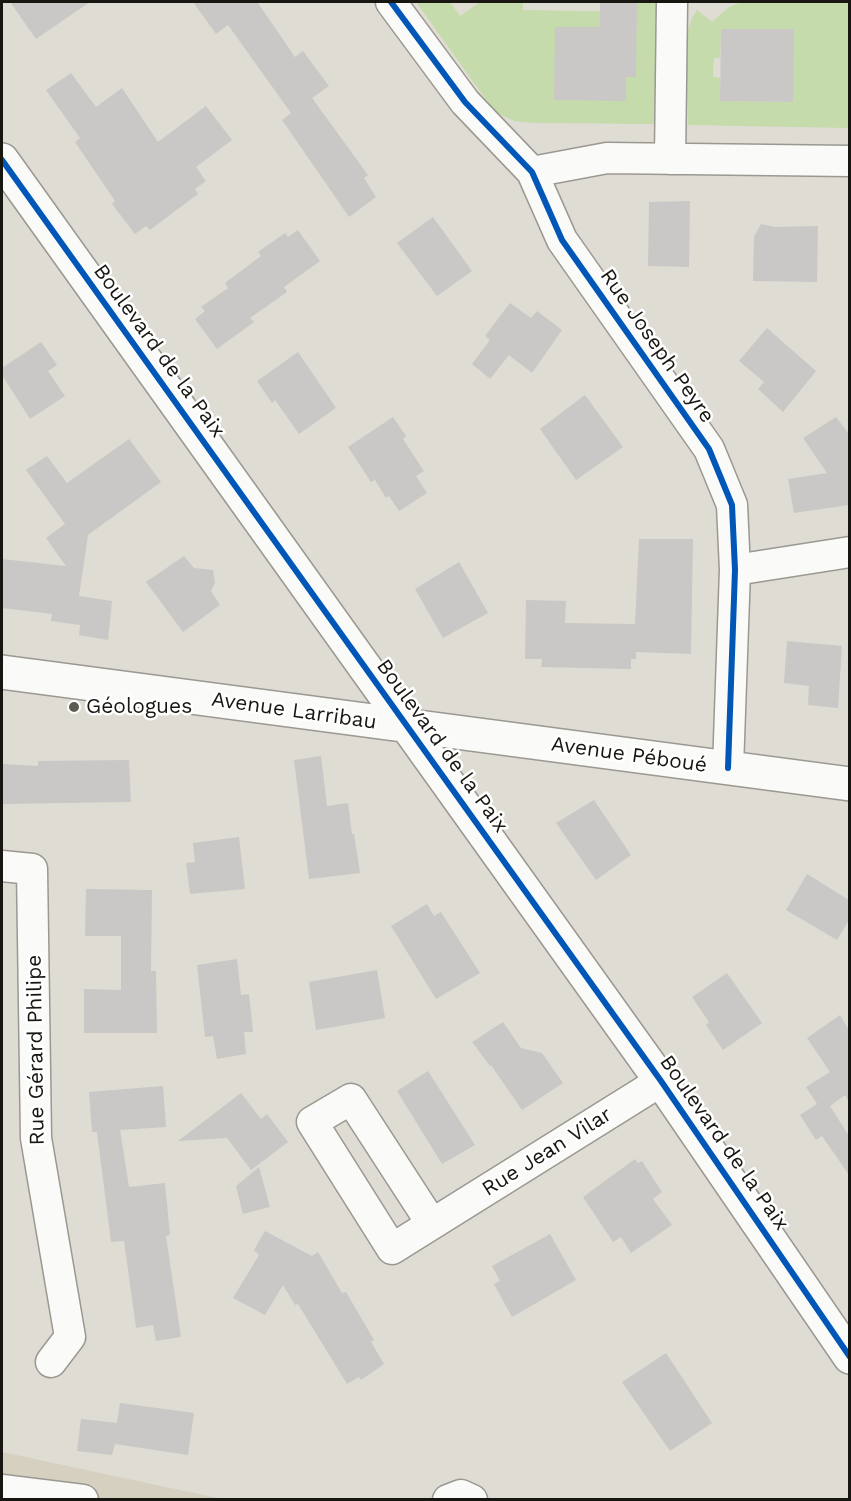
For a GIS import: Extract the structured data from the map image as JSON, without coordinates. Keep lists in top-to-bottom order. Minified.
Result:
{"streets":{"main road":["Boulevard de la Paix","Avenue Larribau","Avenue Péboué"],"street":["Rue Joseph Peyre","Rue Gérard Philipe","Rue Jean Vilar"]},"crossings":[["Rue Joseph Peyre","Avenue Péboué"],["Boulevard de la Paix","Avenue Larribau"],["Boulevard de la Paix","Avenue Péboué"],["Boulevard de la Paix","Rue Jean Vilar"],["Avenue Larribau","Avenue Péboué"]],"places":["Géologues"]}
